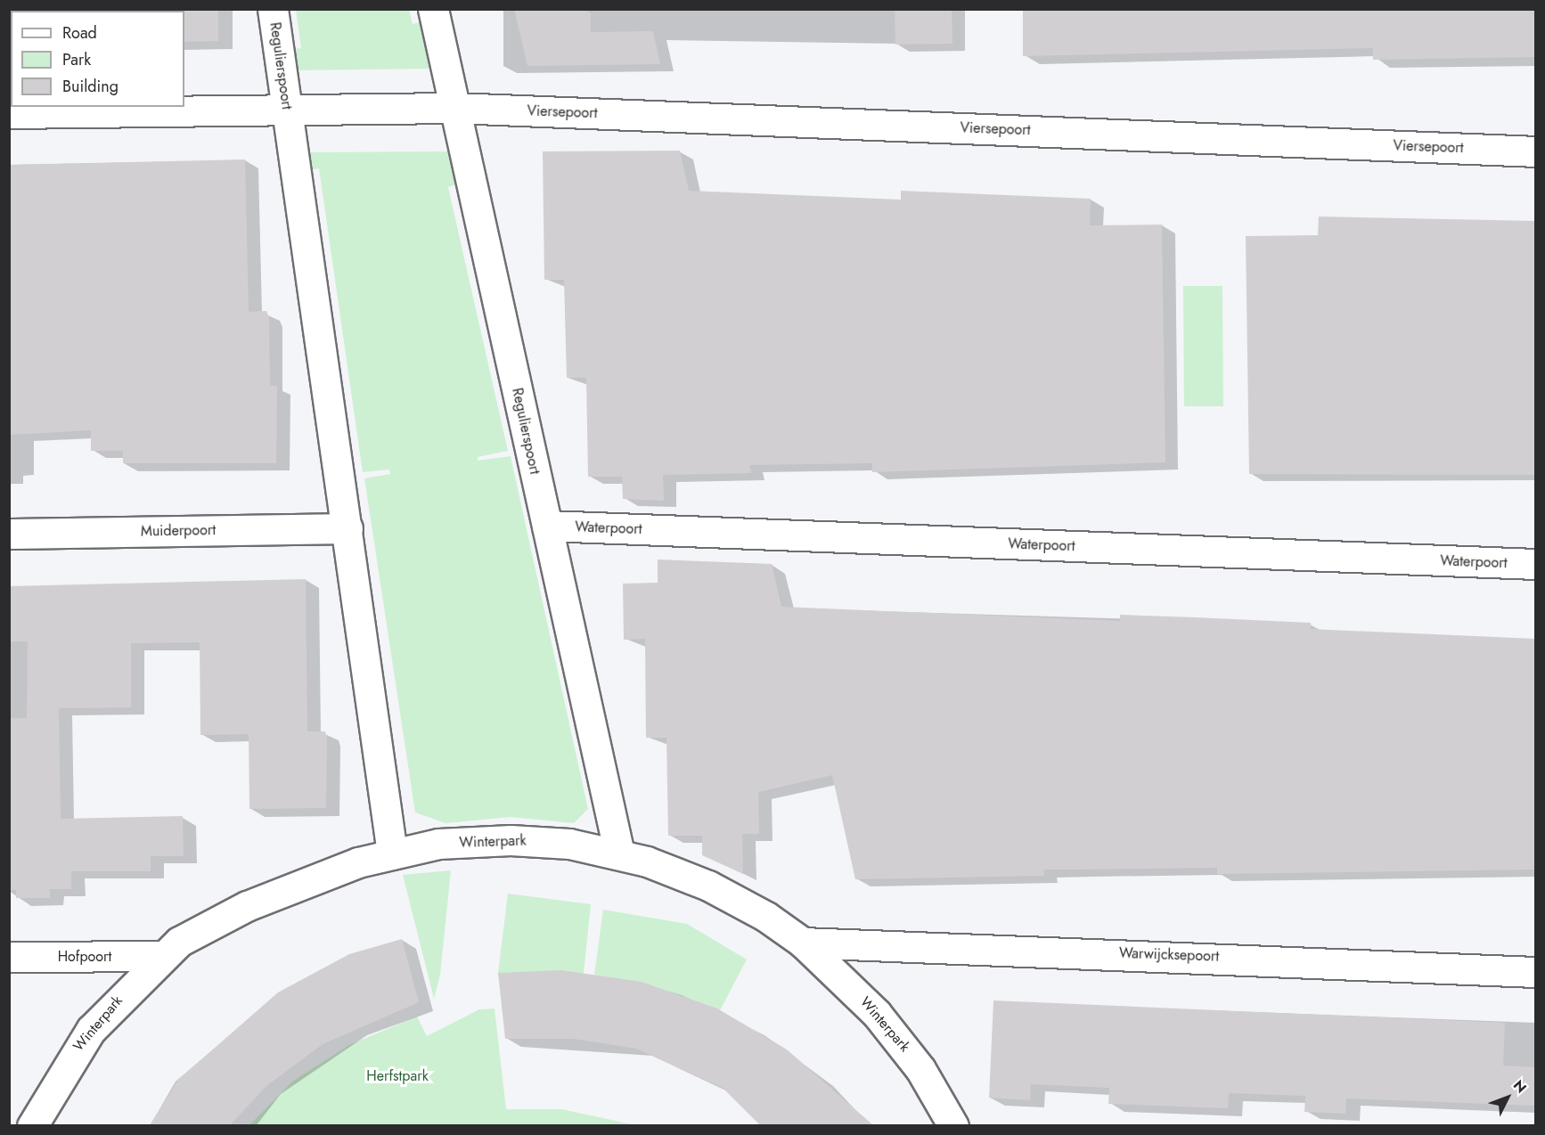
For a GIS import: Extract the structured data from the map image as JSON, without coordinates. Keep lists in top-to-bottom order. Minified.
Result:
{"streets":{"street":["Regulierspoort","Viersepoort","Waterpoort","Muiderpoort","Winterpark","Warwijcksepoort","Hofpoort"]},"crossings":[["Regulierspoort","Viersepoort"],["Regulierspoort","Waterpoort"],["Regulierspoort","Muiderpoort"],["Regulierspoort","Winterpark"],["Winterpark","Warwijcksepoort"],["Winterpark","Hofpoort"]],"parks":["Herfstpark"],"legend":["Road","Park","Building"],"north":"top right"}
